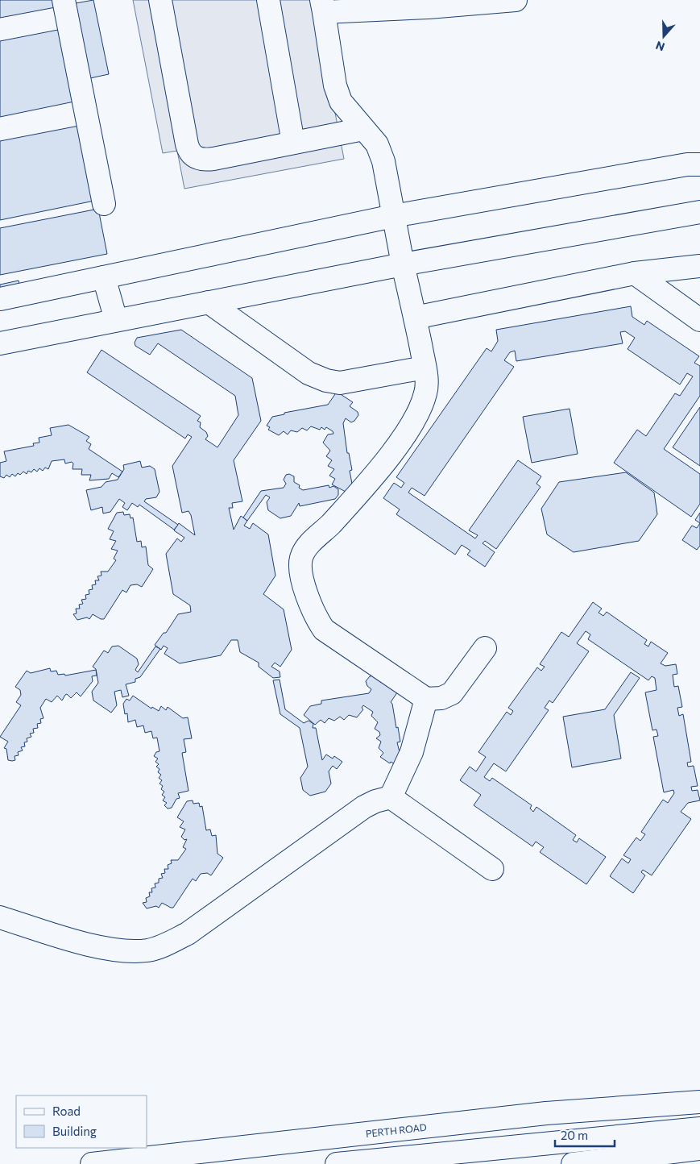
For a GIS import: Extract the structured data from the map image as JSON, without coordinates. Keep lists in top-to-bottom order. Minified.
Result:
{"streets":{"main road":["PERTH ROAD"]},"legend":["Road","Building"],"scale_bar":"20 m","north":"bottom"}
